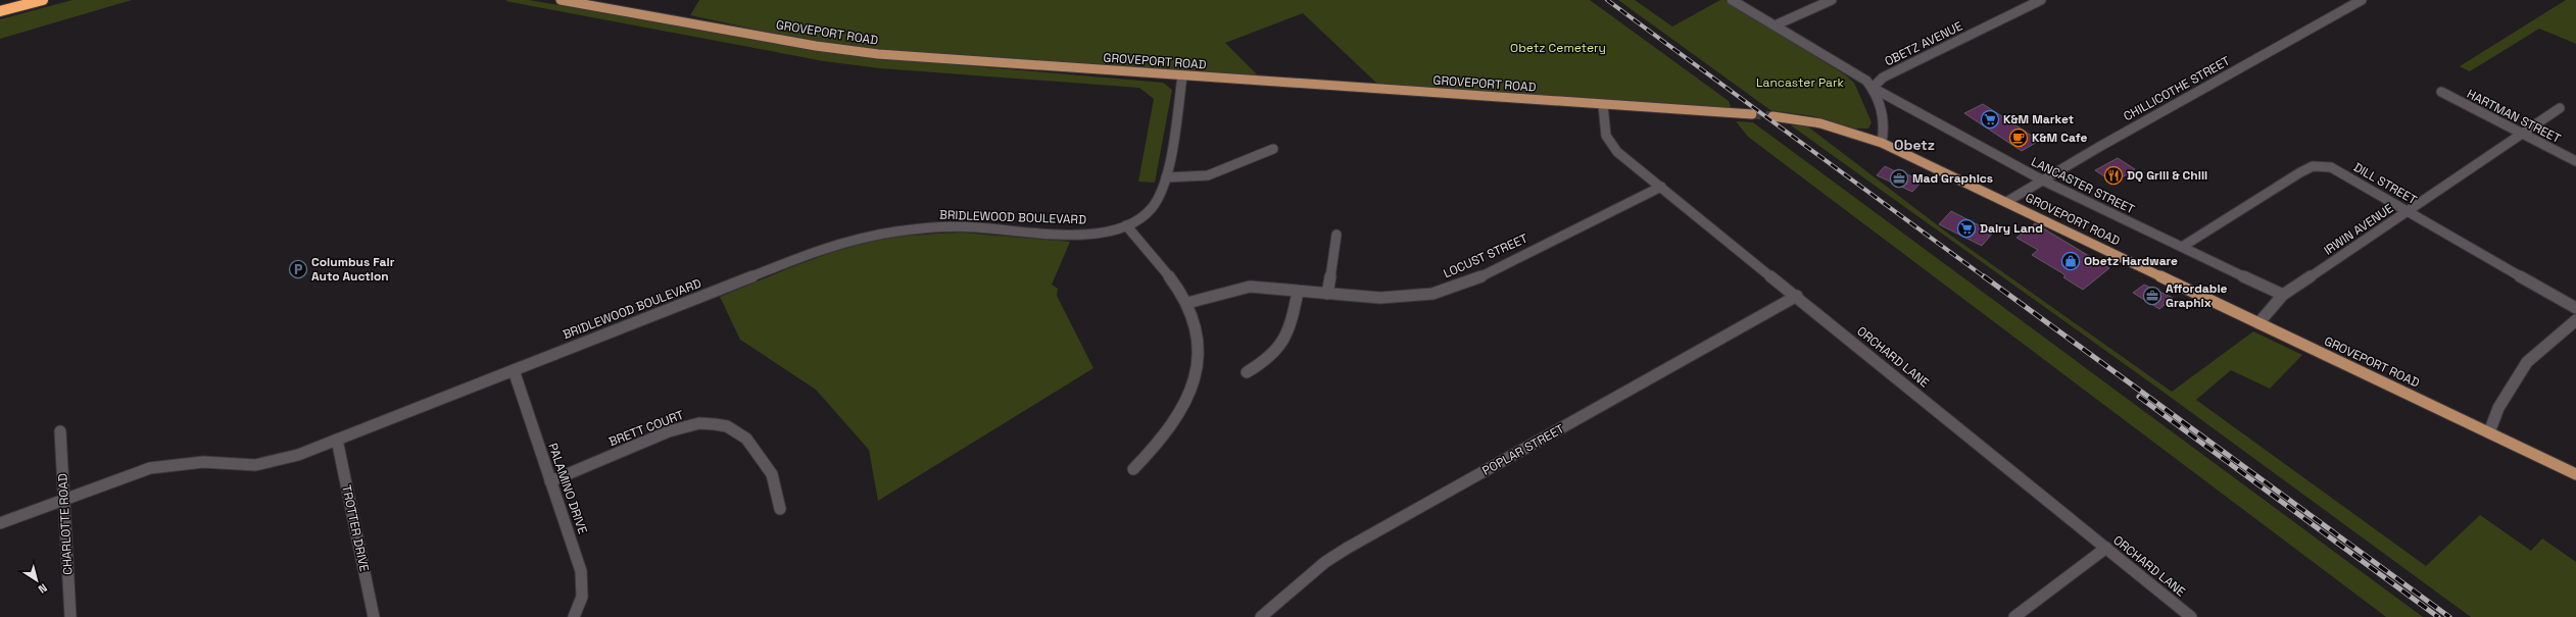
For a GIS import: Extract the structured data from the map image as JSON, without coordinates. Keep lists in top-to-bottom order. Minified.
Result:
{"streets":{"main road":["GROVEPORT ROAD"],"street":["OBETZ AVENUE","CHILLICOTHE STREET","HARTMAN STREET","DILL STREET","LANCASTER STREET","BRIDLEWOOD BOULEVARD","IRWIN AVENUE","LOCUST STREET","ORCHARD LANE","BRETT COURT","POPLAR STREET","PALAMINO DRIVE","CHARLOTTE ROAD","TROTTER DRIVE"]},"crossings":[["GROVEPORT ROAD","CHILLICOTHE STREET"],["GROVEPORT ROAD","BRIDLEWOOD BOULEVARD"],["GROVEPORT ROAD","IRWIN AVENUE"],["GROVEPORT ROAD","ORCHARD LANE"],["OBETZ AVENUE","LANCASTER STREET"],["CHILLICOTHE STREET","LANCASTER STREET"],["HARTMAN STREET","IRWIN AVENUE"],["DILL STREET","LANCASTER STREET"],["DILL STREET","IRWIN AVENUE"],["LANCASTER STREET","IRWIN AVENUE"],["BRIDLEWOOD BOULEVARD","PALAMINO DRIVE"],["BRIDLEWOOD BOULEVARD","CHARLOTTE ROAD"],["BRIDLEWOOD BOULEVARD","TROTTER DRIVE"],["LOCUST STREET","ORCHARD LANE"],["ORCHARD LANE","POPLAR STREET"],["BRETT COURT","PALAMINO DRIVE"]],"districts":["Obetz"],"parks":["Obetz Cemetery","Lancaster Park"],"places":{"supermarket":["K&M Market","Dairy Land"],"cafe":["K&M Cafe"],"restaurant":["DQ Grill & Chill"],"office":["Mad Graphics","Affordable Graphix"],"shop":["Obetz Hardware"],"parking":["Columbus Fair Auto Auction"]},"north":"bottom right"}
